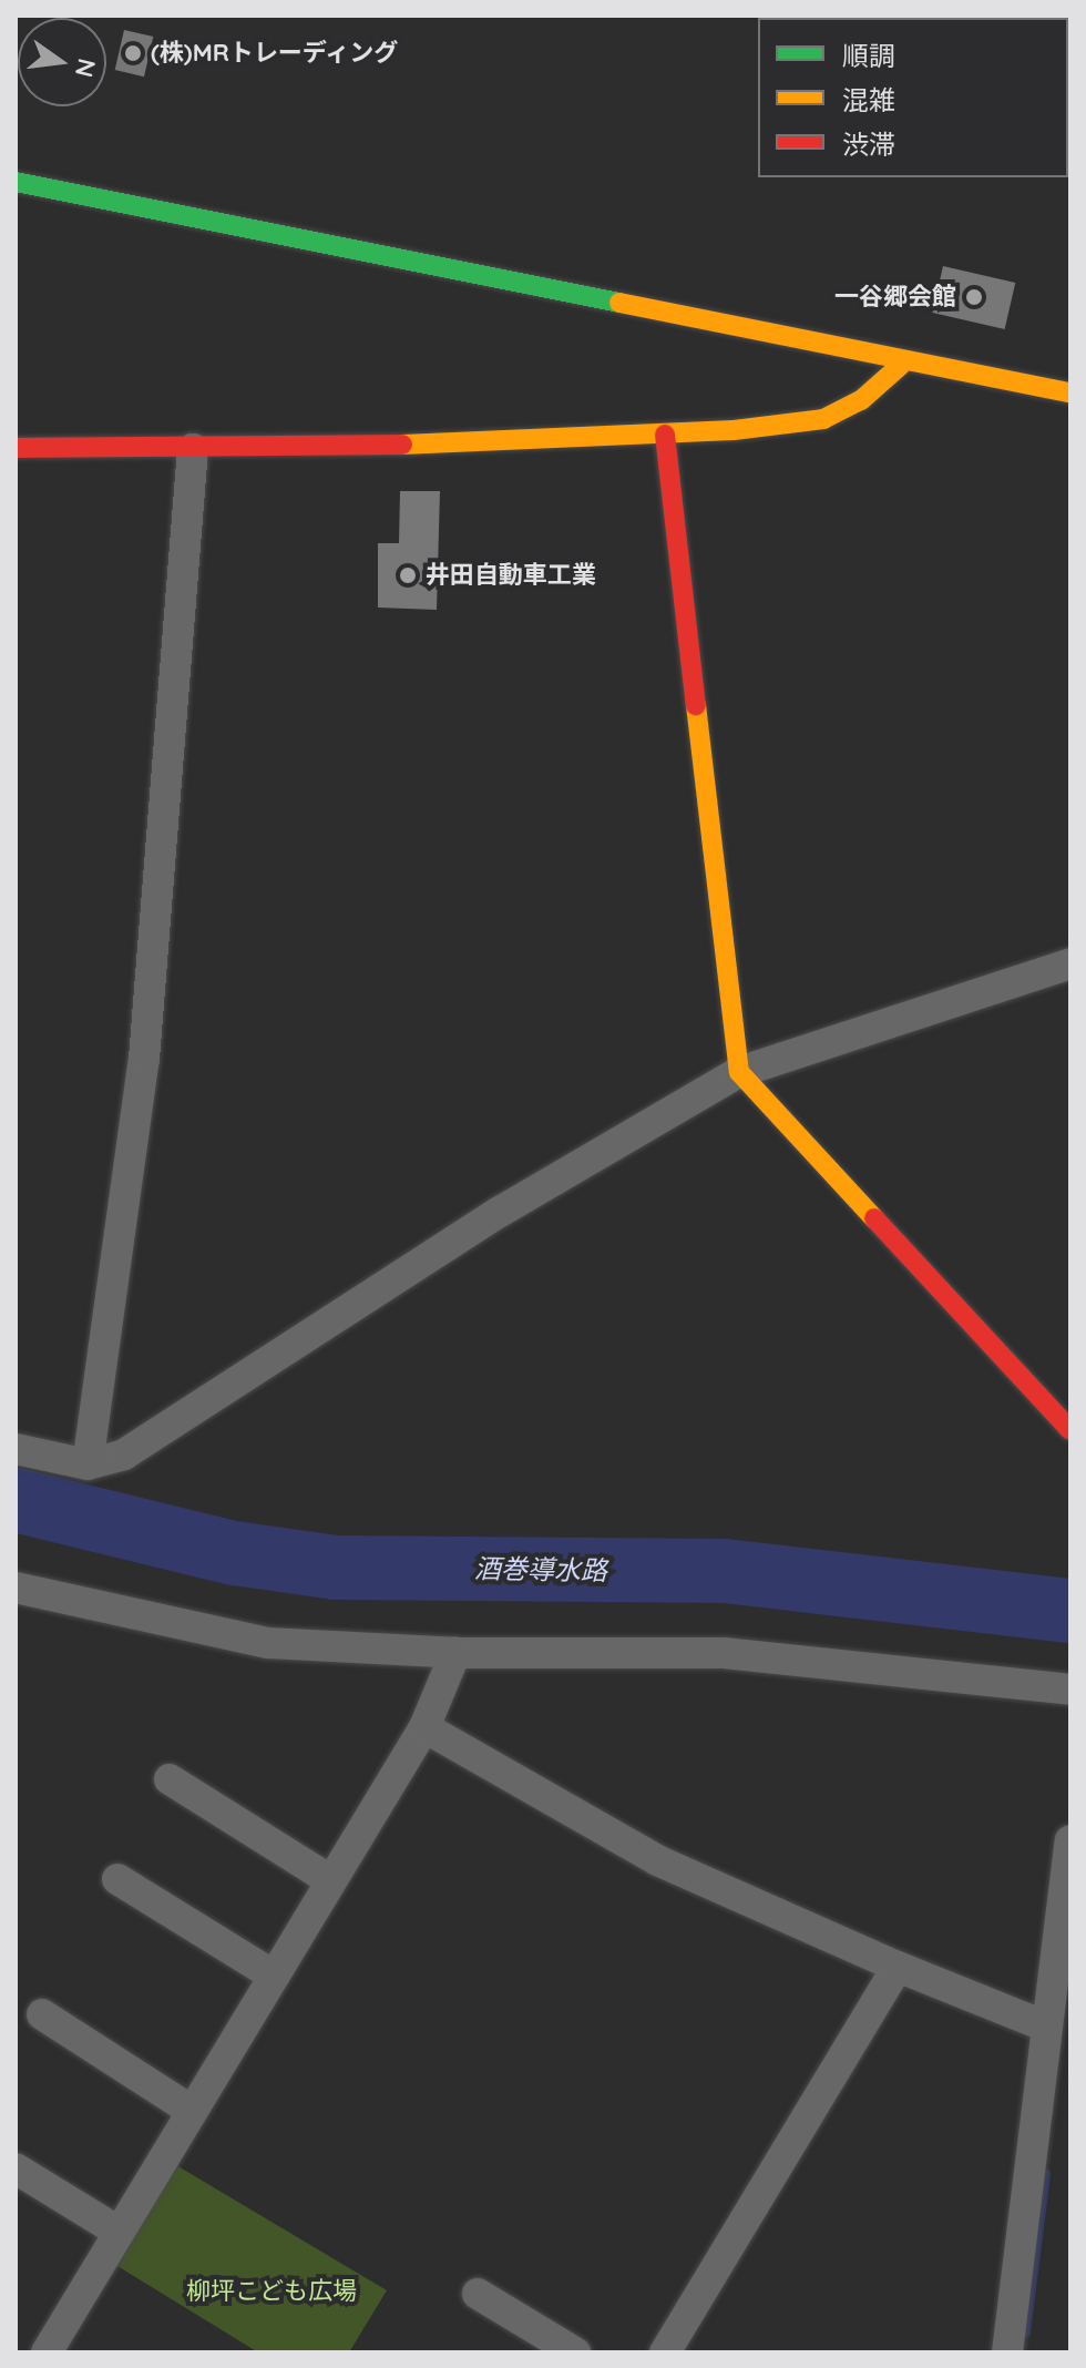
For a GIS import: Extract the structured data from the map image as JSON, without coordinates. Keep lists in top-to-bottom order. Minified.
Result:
{"water":["酒巻導水路"],"parks":["柳坪こども広場"],"places":["(株)MRトレーディング","一谷郷会館","井田自動車工業"],"legend":["順調","混雑","渋滞"],"north":"right"}
